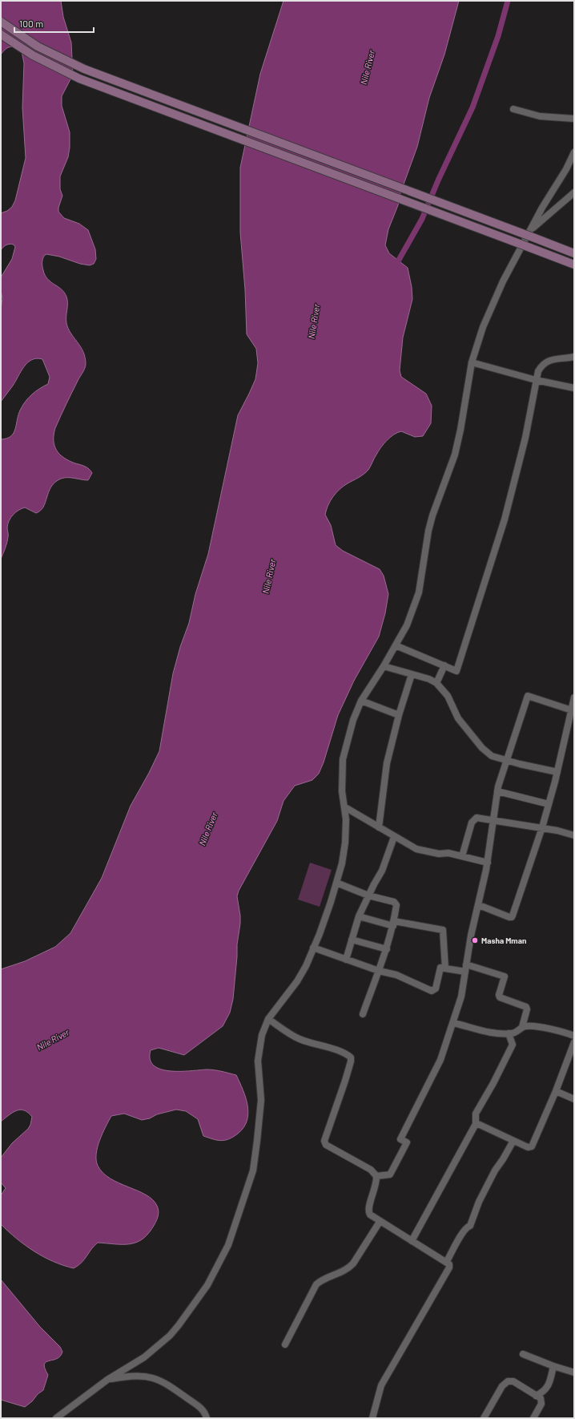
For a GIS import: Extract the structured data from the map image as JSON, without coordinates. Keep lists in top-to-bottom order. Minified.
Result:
{"water":["Nile River"],"places":["Masha Mman"],"scale_bar":"100 m"}
